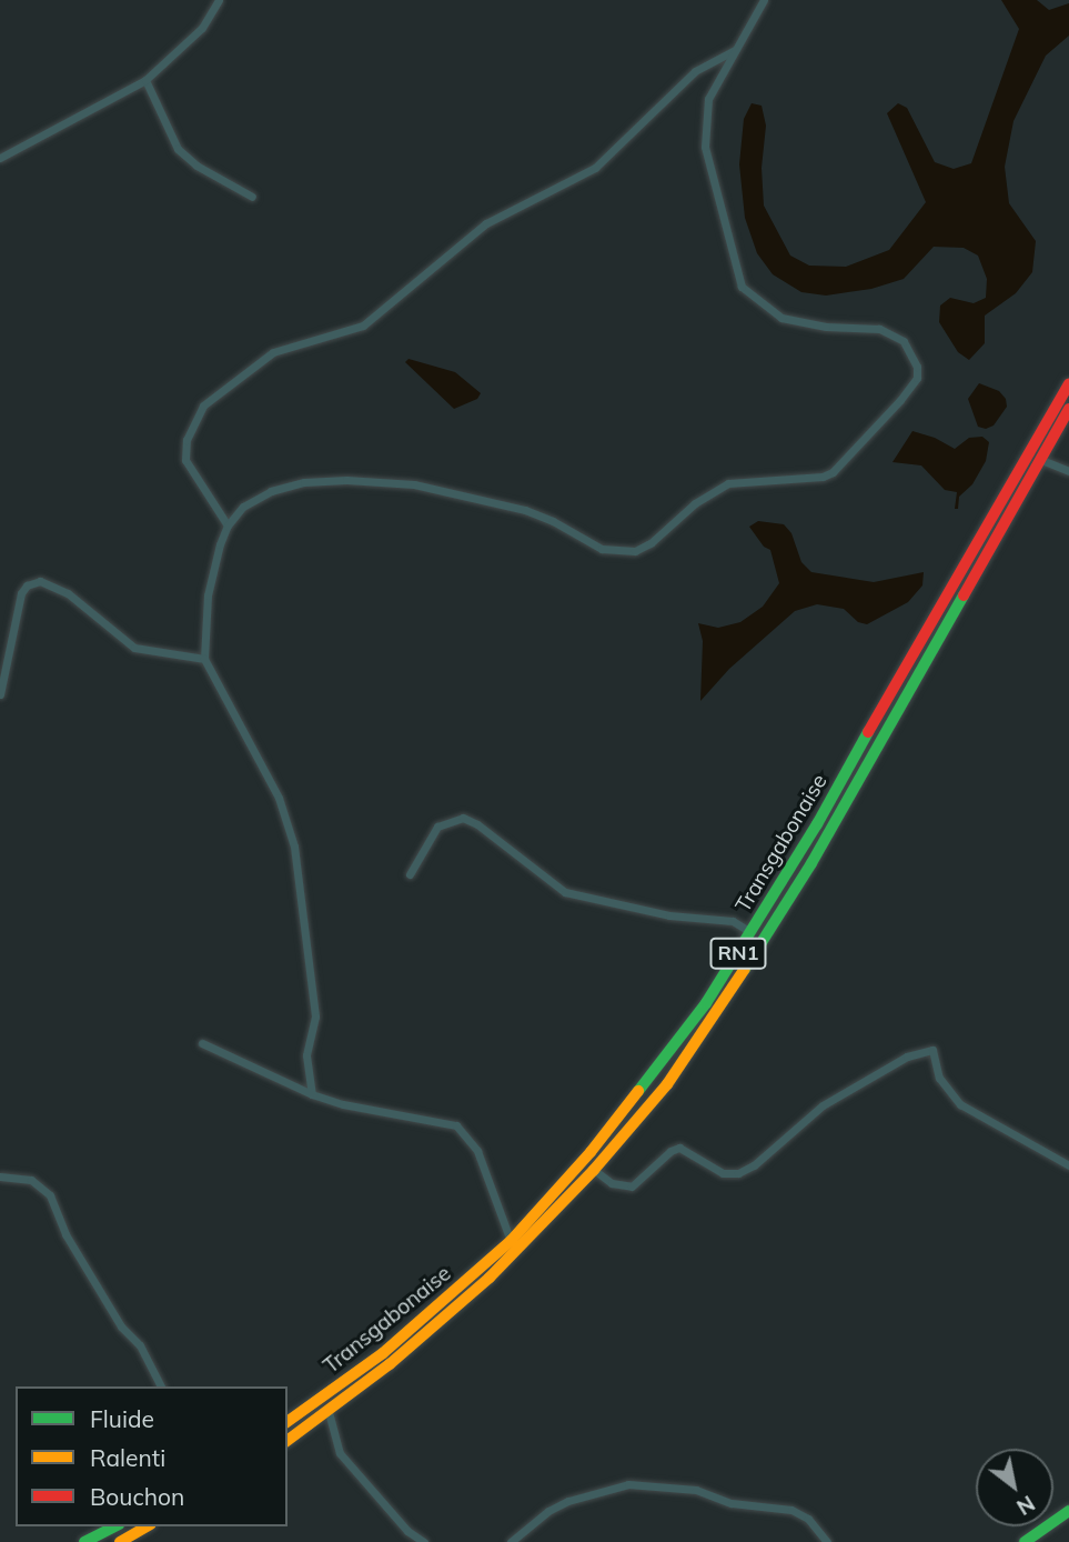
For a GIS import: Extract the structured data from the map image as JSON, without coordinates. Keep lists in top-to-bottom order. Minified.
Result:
{"streets":{"main road":["Transgabonaise","RN1"]},"legend":["Fluide","Ralenti","Bouchon"],"north":"bottom right"}
